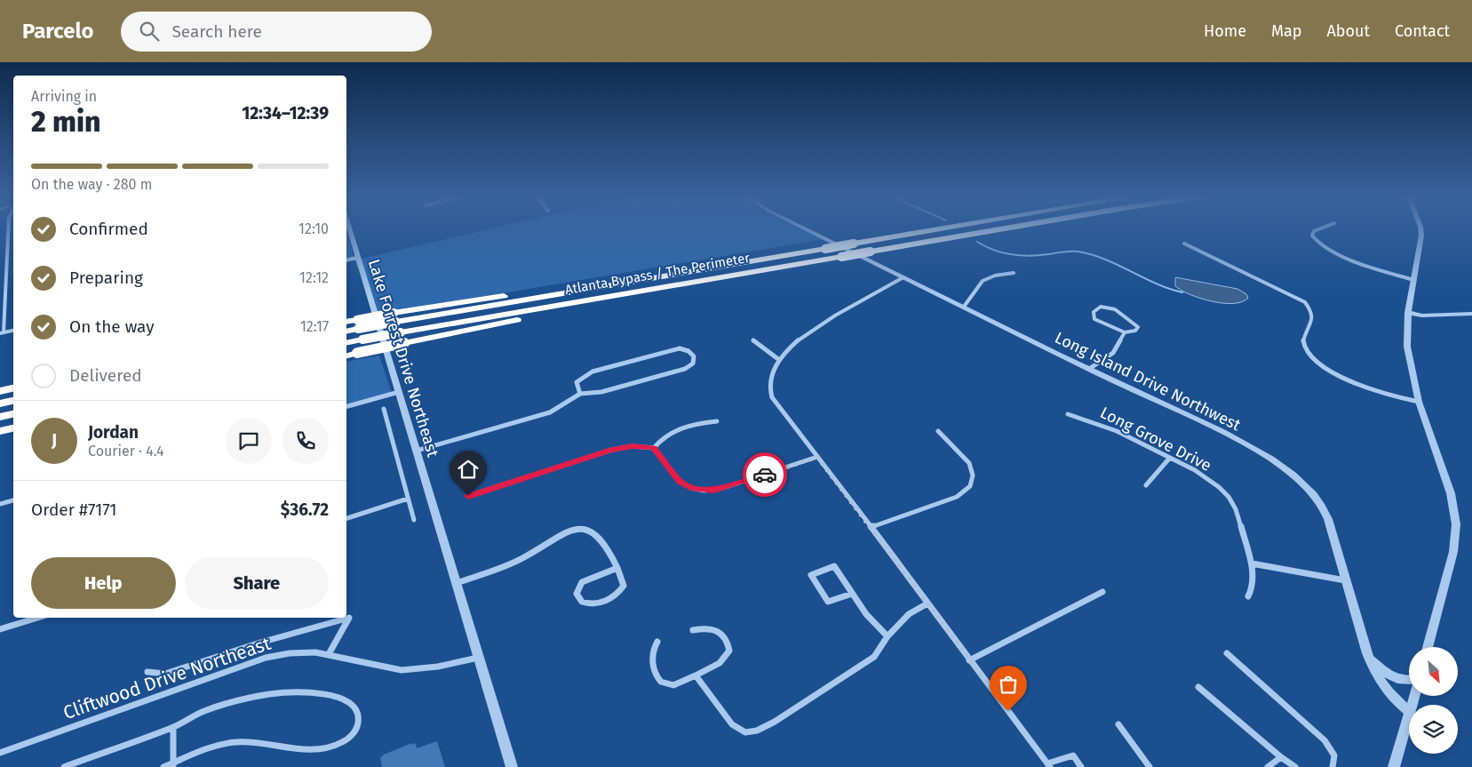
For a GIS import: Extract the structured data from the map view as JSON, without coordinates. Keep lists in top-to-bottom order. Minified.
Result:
{"streets":{"highway":["Atlanta Bypass / The Perimeter"],"street":["Lake Forrest Drive Northeast","Long Island Drive Northwest","Long Grove Drive","Cliftwood Drive Northeast"]},"crossings":[["Lake Forrest Drive Northeast","Cliftwood Drive Northeast"]],"north":"bottom right","page":{"header":"Parcelo","search":"Search here","nav":["Home","Map","About","Contact"],"heading":["2 min","Arriving in","12:34–12:39"],"panel":["Jordan","Courier · 4.4","Order #7171","$36.72"],"bar":"On the way · 280 m","list":[["Confirmed","12:10"],["Preparing","12:12"],["On the way","12:17"],"Delivered"],"round":"J","buttons":["Help","Share"]}}
